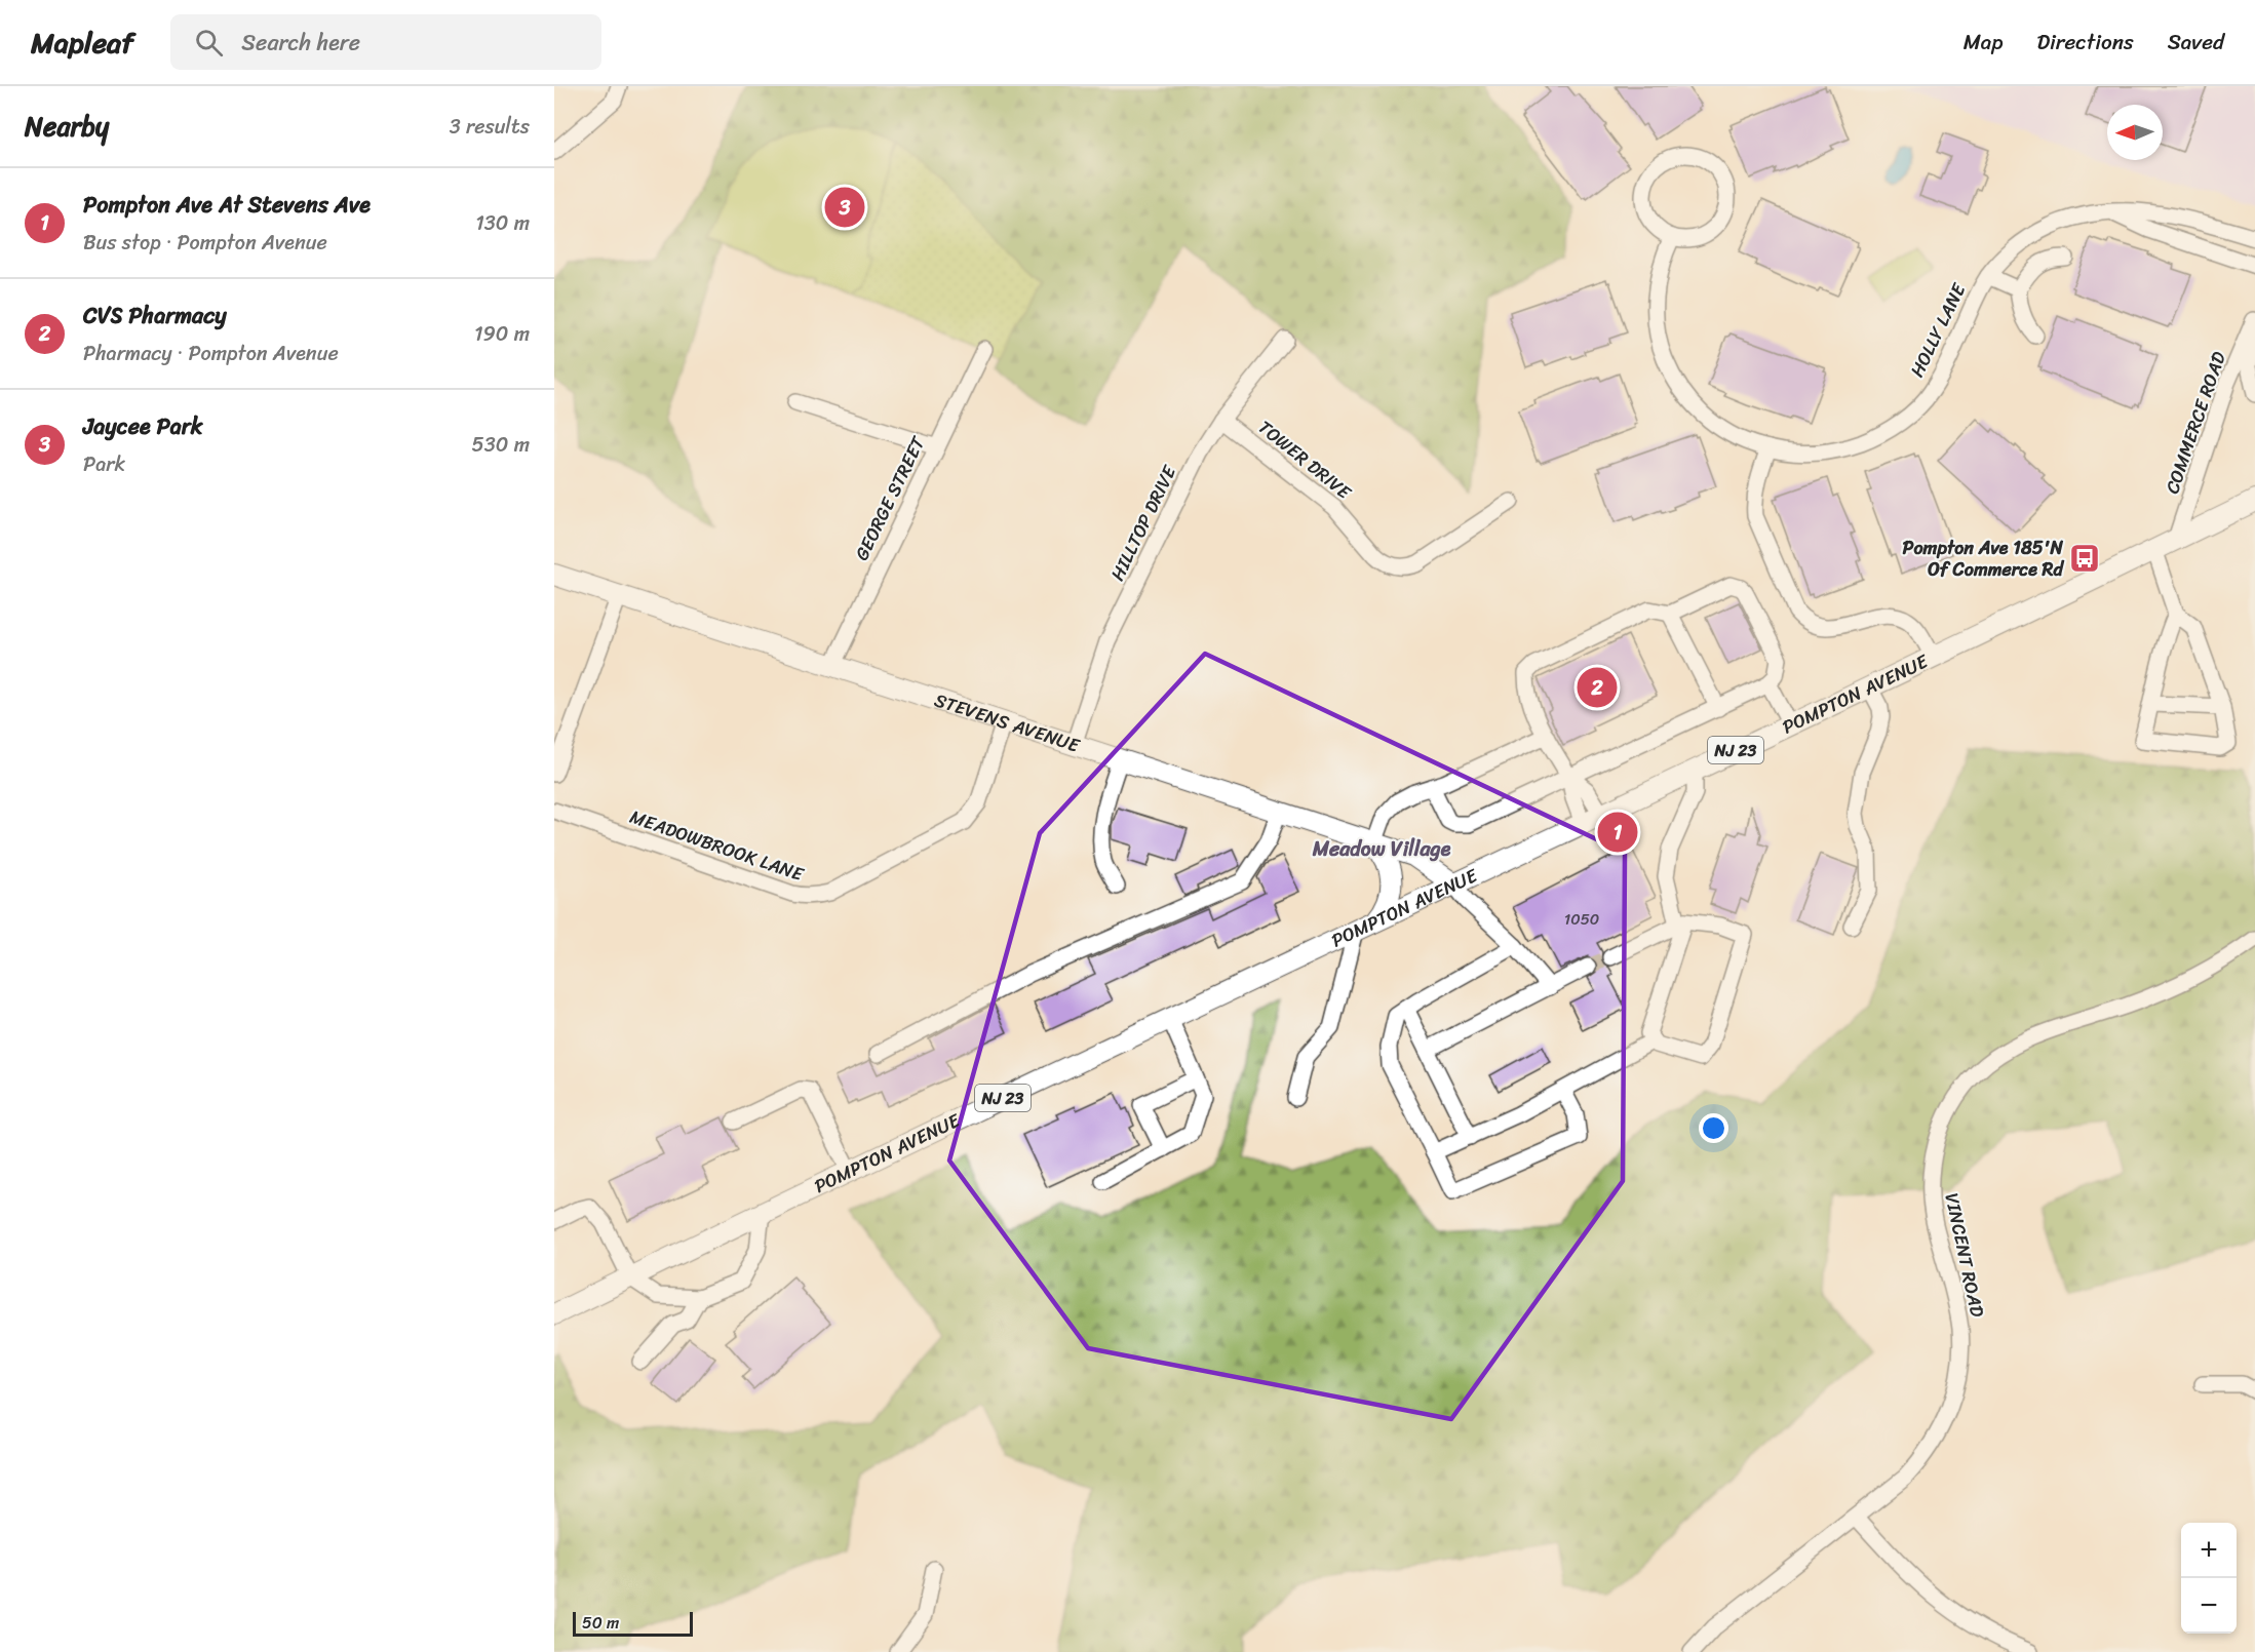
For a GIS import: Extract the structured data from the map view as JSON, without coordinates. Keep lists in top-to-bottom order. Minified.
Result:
{"streets":{"main road":["POMPTON AVENUE","STEVENS AVENUE","NJ 23"],"street":["HOLLY LANE","COMMERCE ROAD","TOWER DRIVE","GEORGE STREET","HILLTOP DRIVE","MEADOWBROOK LANE","VINCENT ROAD"]},"crossings":[["COMMERCE ROAD","POMPTON AVENUE"],["TOWER DRIVE","HILLTOP DRIVE"],["GEORGE STREET","STEVENS AVENUE"],["HILLTOP DRIVE","STEVENS AVENUE"],["POMPTON AVENUE","STEVENS AVENUE"],["STEVENS AVENUE","MEADOWBROOK LANE"]],"districts":["Meadow Village"],"places":{"bus stop":["Pompton Ave 185'N Of Commerce Rd"]},"house_numbers":["1050"],"scale_bar":"50 m","north":"left","page":{"header":"Mapleaf","search":"Search here","nav":["Map","Directions","Saved"],"heading":["Nearby","3 results"],"list":[{"mark":"1","name":"Pompton Ave At Stevens Ave","note":"Bus stop · Pompton Avenue","value":"130 m"},{"mark":"2","name":"CVS Pharmacy","note":"Pharmacy · Pompton Avenue","value":"190 m"},{"mark":"3","name":"Jaycee Park","note":"Park","value":"530 m"}],"pins":["3","2","1"],"map_buttons":["+","−"],"scale":"50 m"}}
